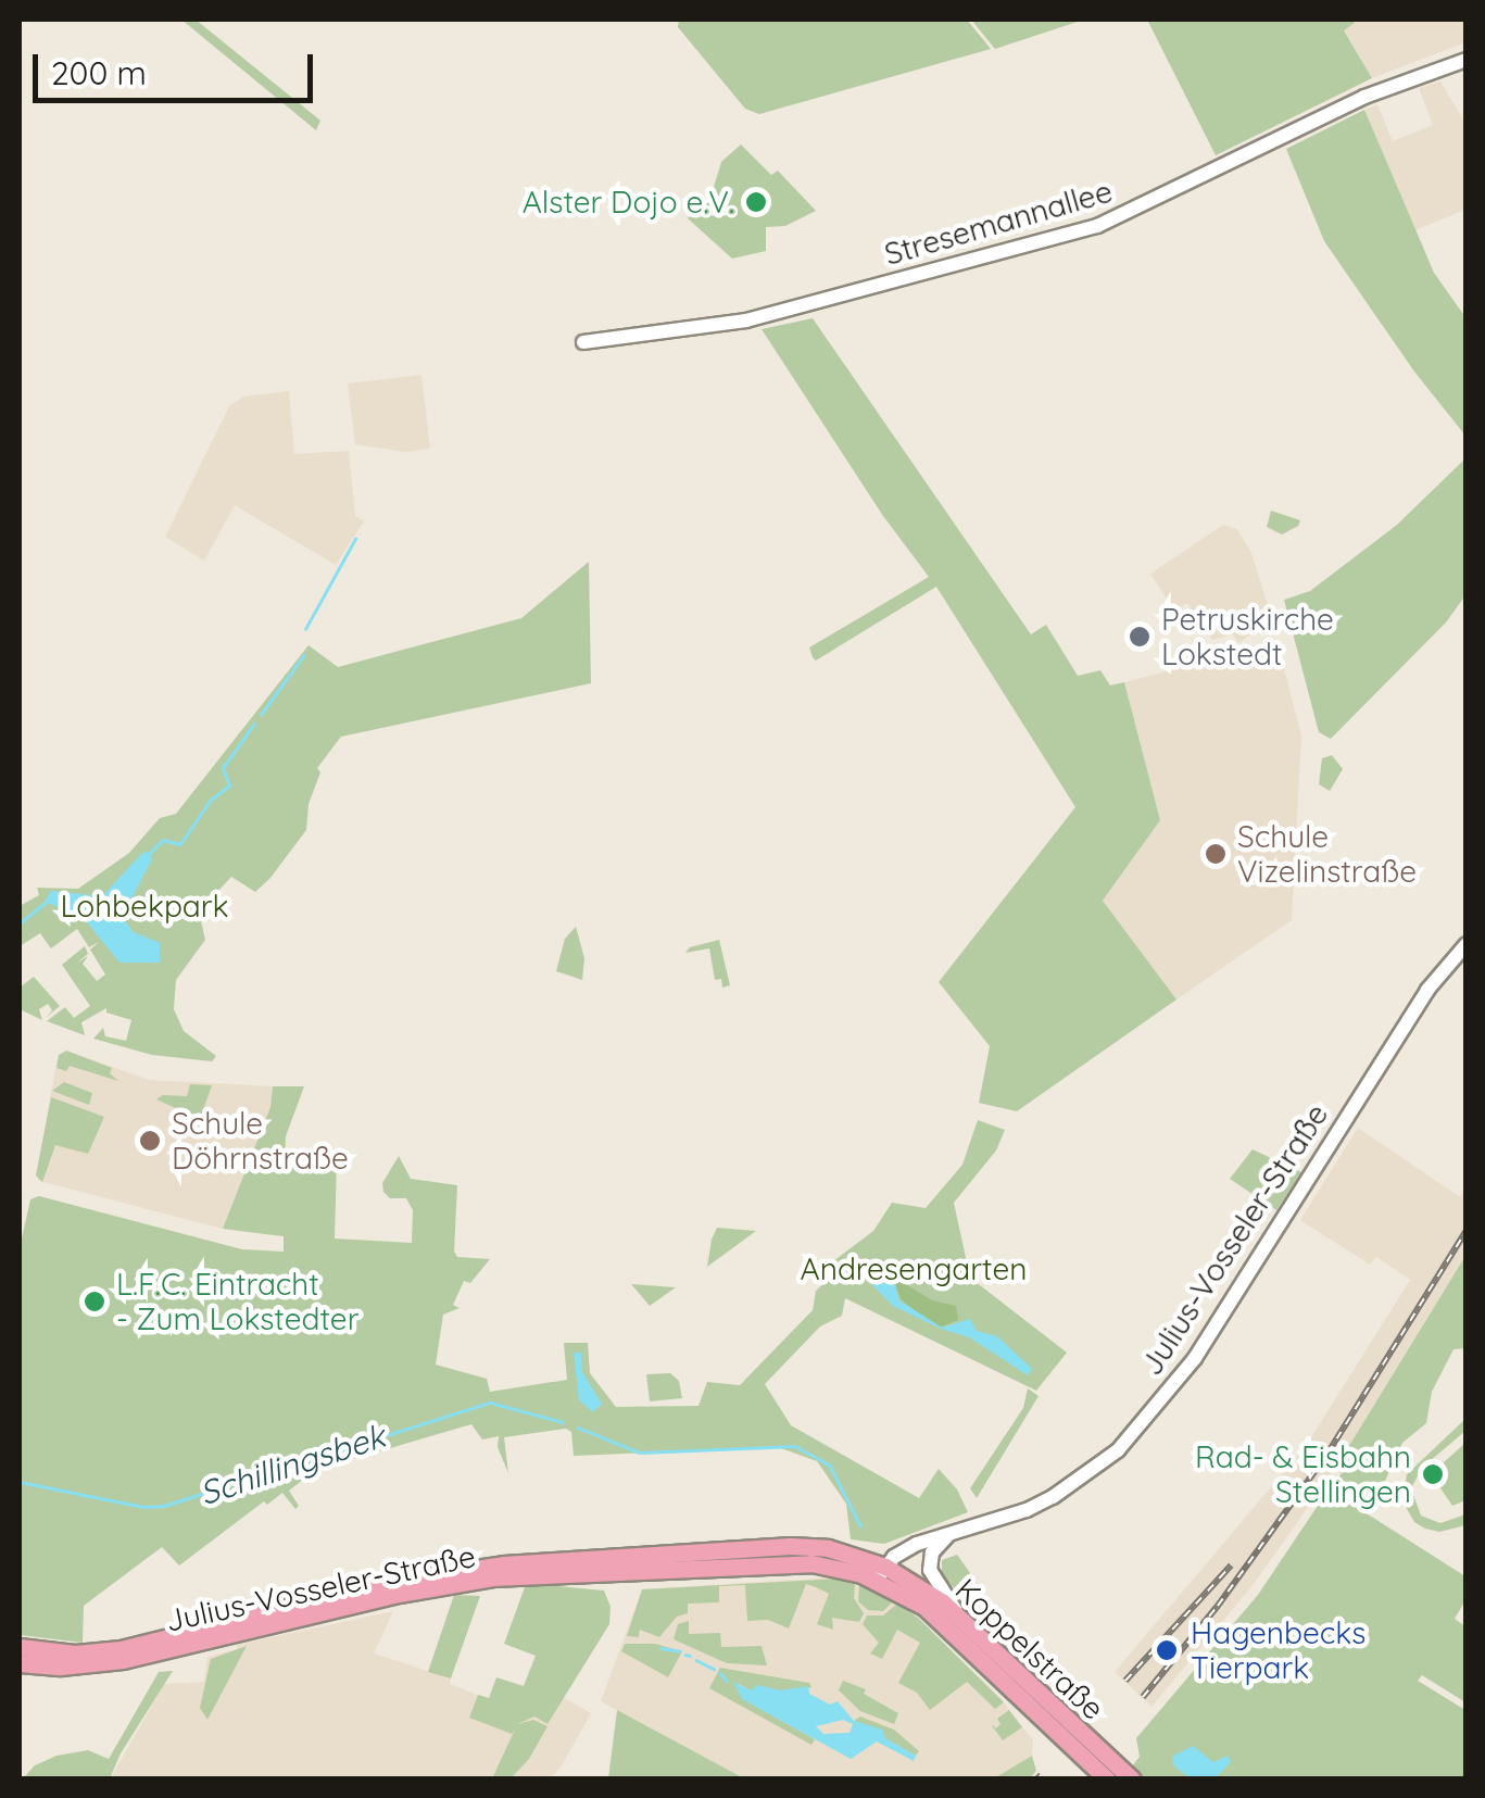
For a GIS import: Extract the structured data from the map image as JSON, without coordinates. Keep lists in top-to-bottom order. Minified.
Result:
{"streets":{"main road":["Julius-Vosseler-Straße","Koppelstraße"],"street":["Stresemannallee"]},"crossings":[["Julius-Vosseler-Straße","Koppelstraße"]],"water":["Schillingsbek"],"parks":["Lohbekpark","Andresengarten"],"places":["Alster Dojo e.V.","Petruskirche Lokstedt","Schule Vizelinstraße","Schule Döhrnstraße","L.F.C. Eintracht - Zum Lokstedter","Rad- & Eisbahn Stellingen","Hagenbecks Tierpark"],"scale_bar":"200 m"}
